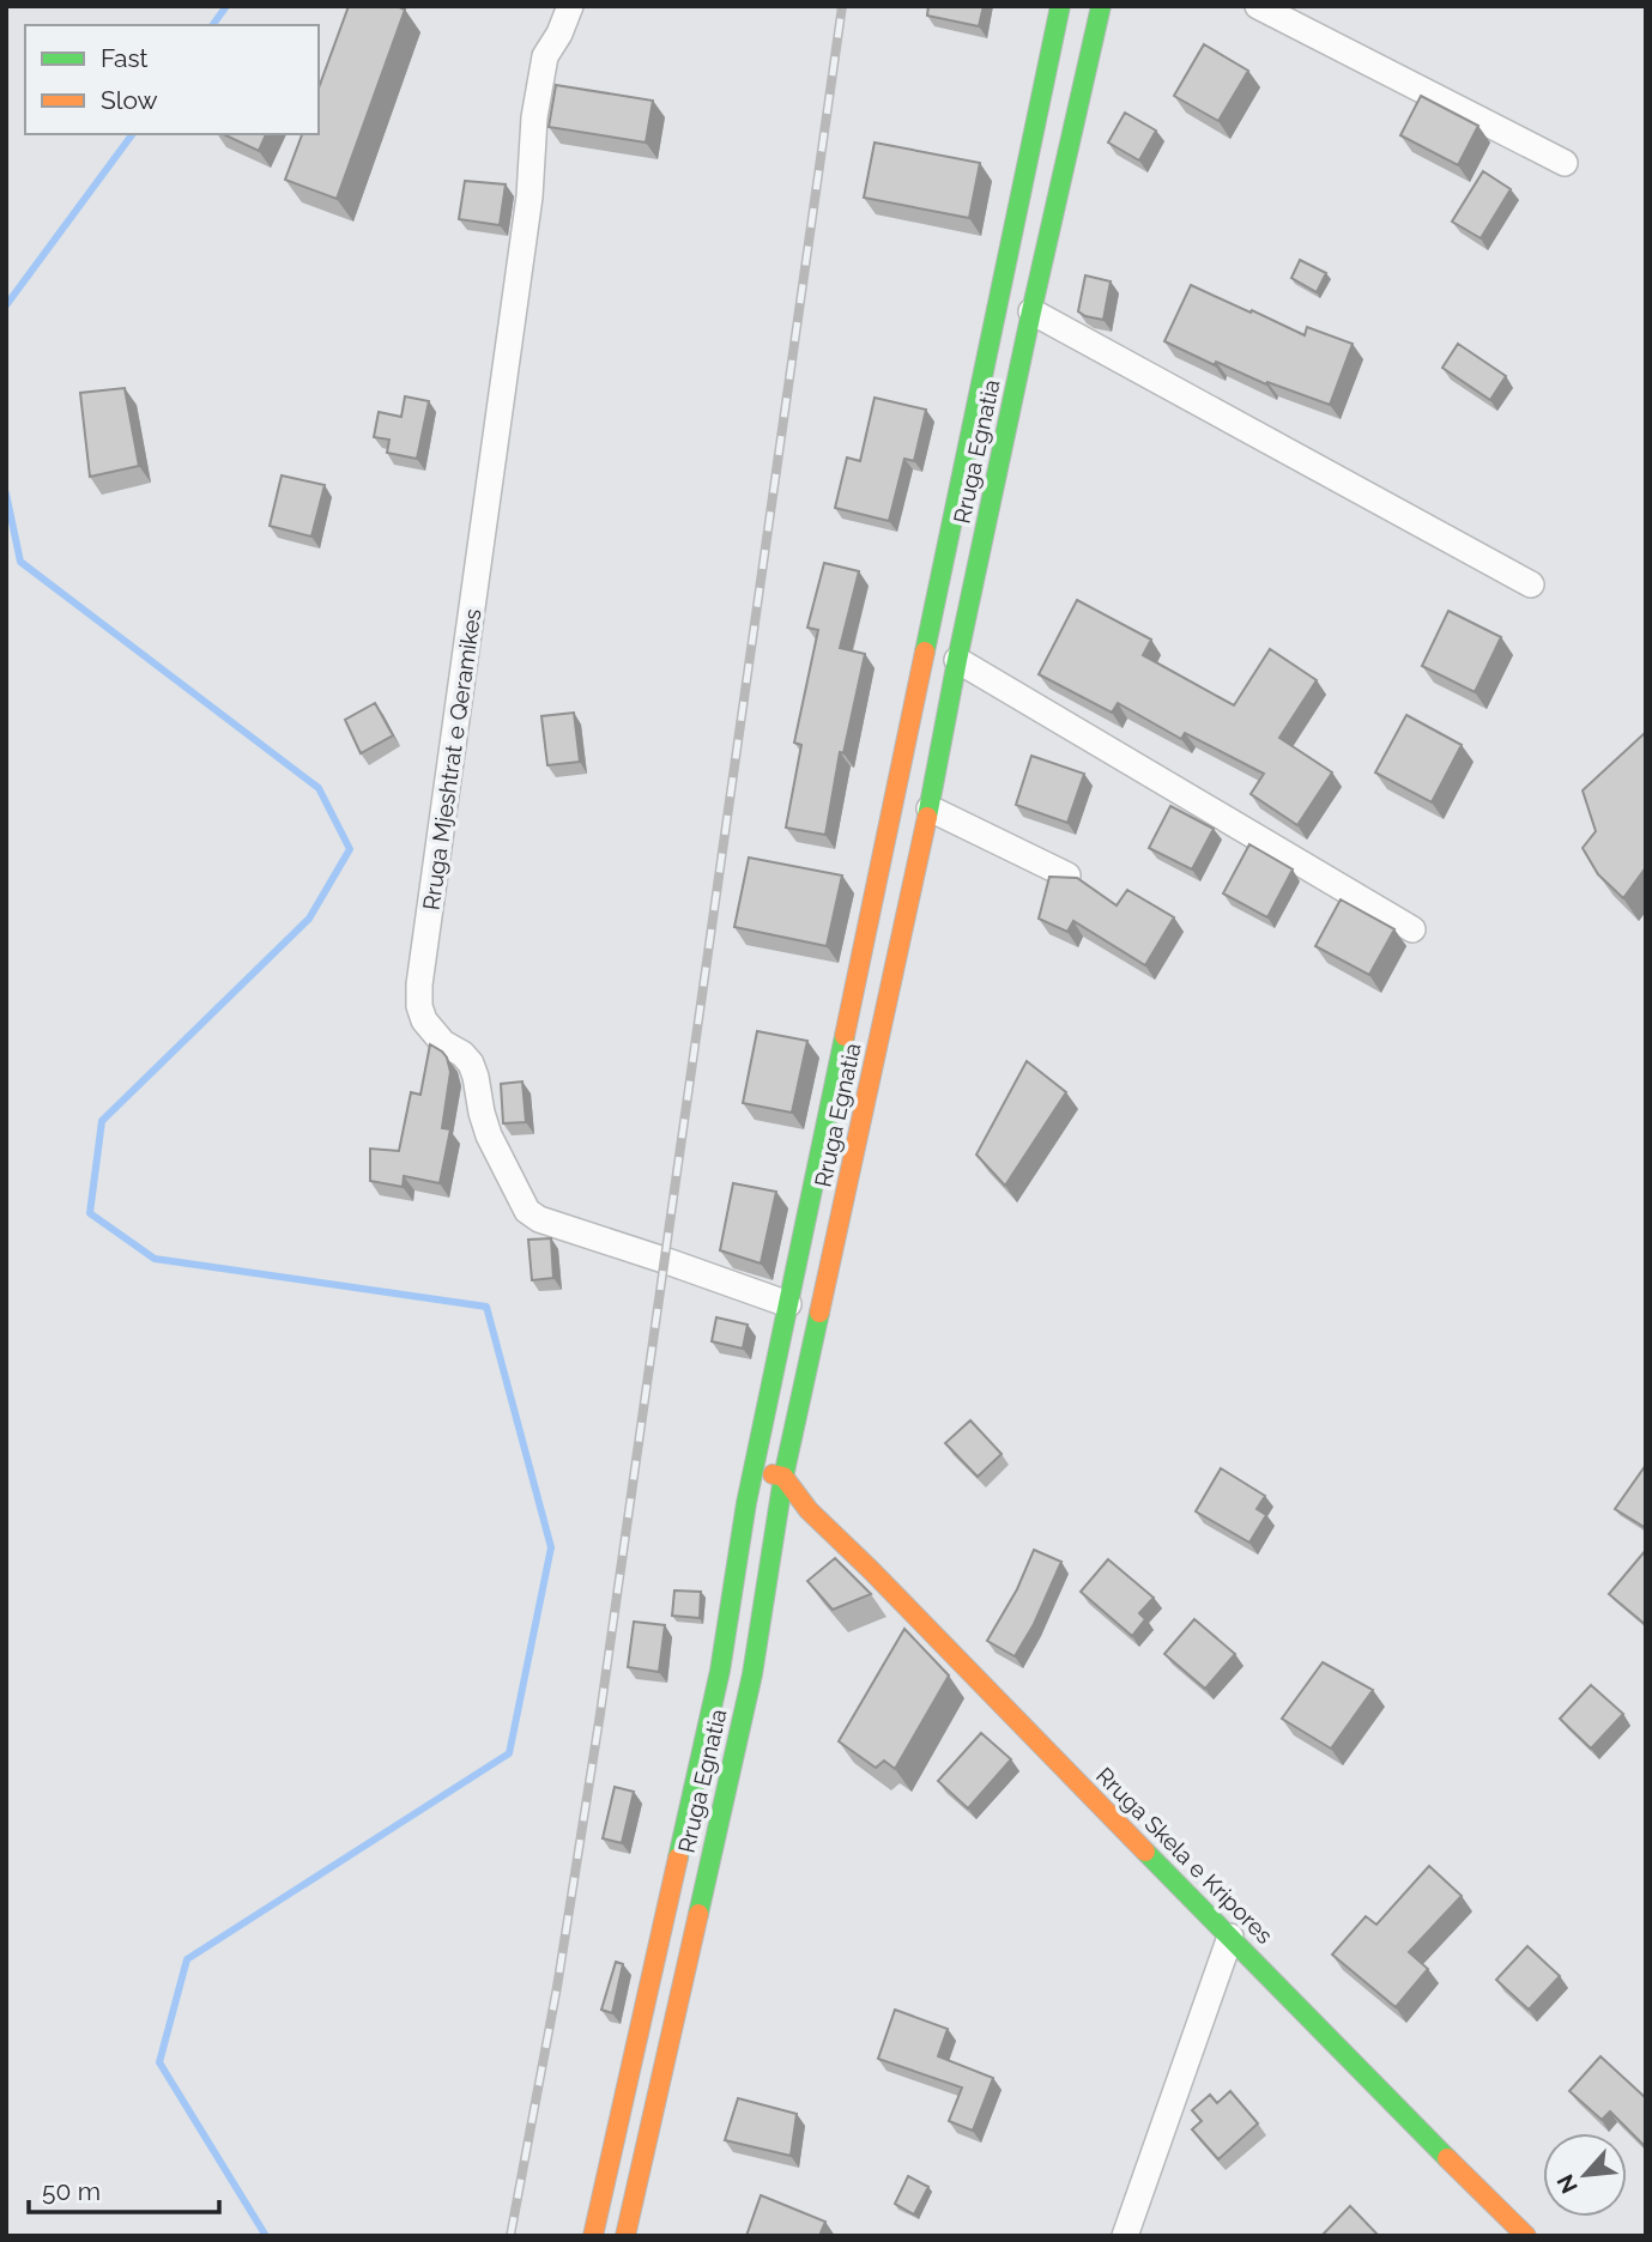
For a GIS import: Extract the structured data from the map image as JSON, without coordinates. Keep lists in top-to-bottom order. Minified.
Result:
{"streets":{"main road":["Rruga Egnatia","Rruga Skela e Kripores"],"street":["Rruga Mjeshtrat e Qeramikes"]},"crossings":[["Rruga Egnatia","Rruga Mjeshtrat e Qeramikes"],["Rruga Egnatia","Rruga Skela e Kripores"]],"legend":["Fast","Slow"],"scale_bar":"50 m","north":"bottom left"}
